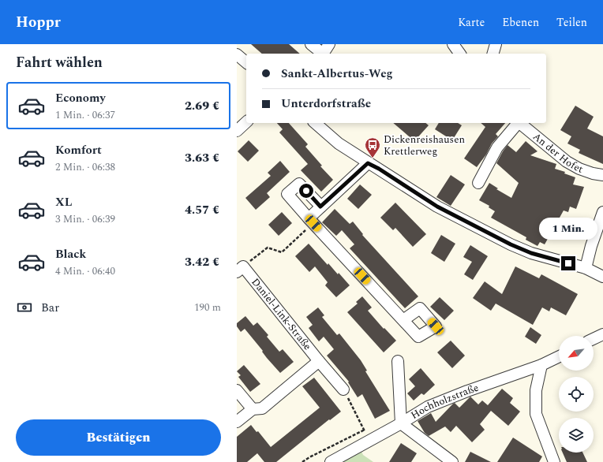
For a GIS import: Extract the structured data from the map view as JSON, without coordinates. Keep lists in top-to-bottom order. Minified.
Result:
{"streets":{"street":["An der Hofet","Daniel-Link-Straße","Hochholzstraße"]},"places":{"bus stop":["Dickenreishausen Krettlerweg"]},"north":"bottom left","page":{"header":"Hoppr","nav":["Karte","Ebenen","Teilen"],"heading":"Fahrt wählen","banner":["Sankt-Albertus-Weg","Unterdorfstraße"],"list":[{"name":"Economy","note":"1 Min. · 06:37","value":"2.69 €"},{"name":"Komfort","note":"2 Min. · 06:38","value":"3.63 €"},{"name":"XL","note":"3 Min. · 06:39","value":"4.57 €"},{"name":"Black","note":"4 Min. · 06:40","value":"3.42 €"}],"bubble":"1 Min.","pay":["Bar","190 m"],"buttons":"Bestätigen"}}
